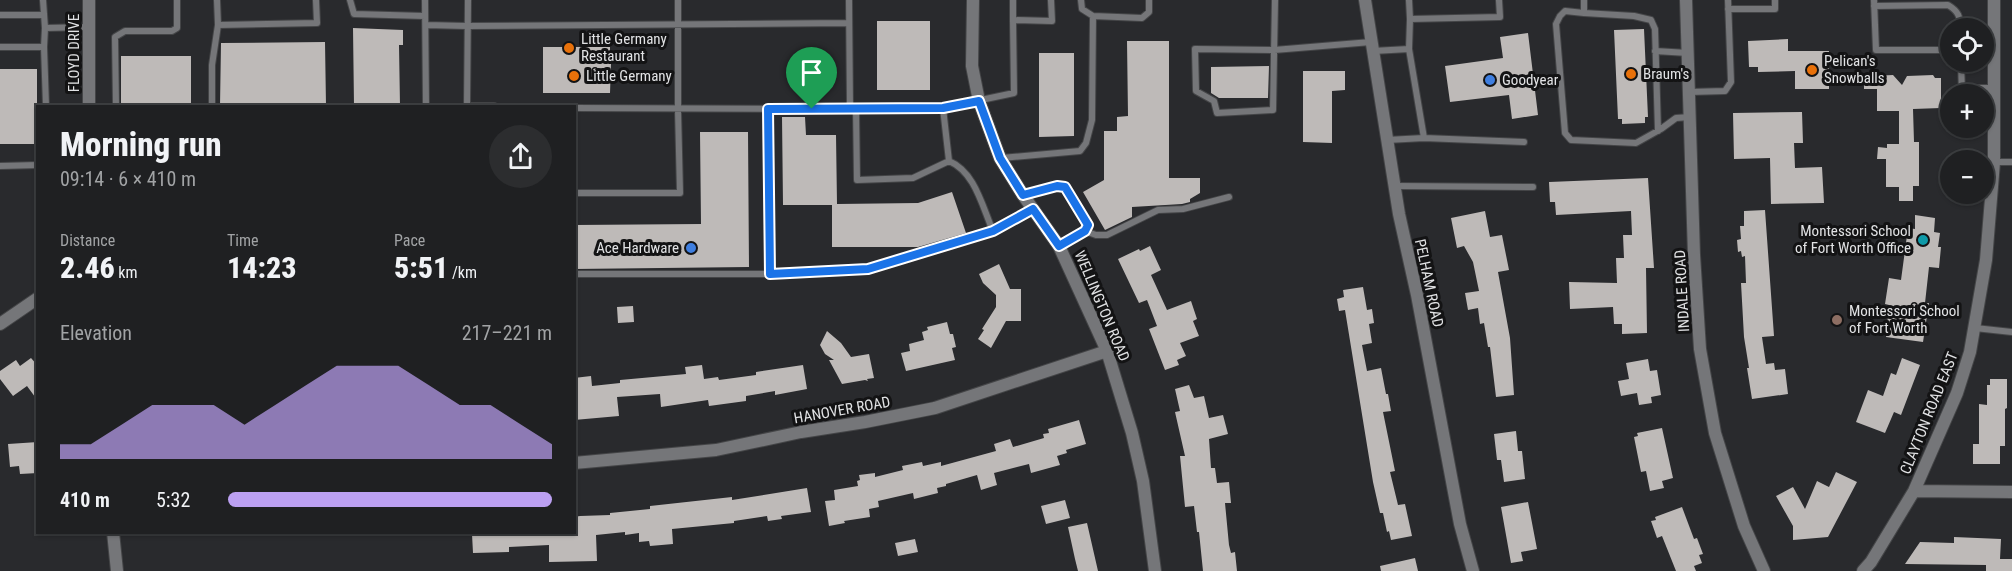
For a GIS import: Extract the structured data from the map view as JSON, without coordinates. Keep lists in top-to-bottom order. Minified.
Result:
{"streets":{"street":["FLOYD DRIVE","PELHAM ROAD","INDALE ROAD","WELLINGTON ROAD","HANOVER ROAD","CLAYTON ROAD EAST"]},"crossings":[["WELLINGTON ROAD","HANOVER ROAD"]],"places":["Little Germany Restaurant","Pelican's Snowballs","Braum's","Little Germany","Goodyear","Montessori School of Fort Worth Office","Ace Hardware","Montessori School of Fort Worth"],"page":{"map_buttons":["+","−"],"heading":["Morning run","09:14 · 6 × 410 m"],"stats":[["Distance","2.46 km"],["Time","14:23"],["Pace","5:51 /km"]],"chart":["Elevation","217–221 m"],"list":[{"name":"410 m","note":"5:32"}]}}
